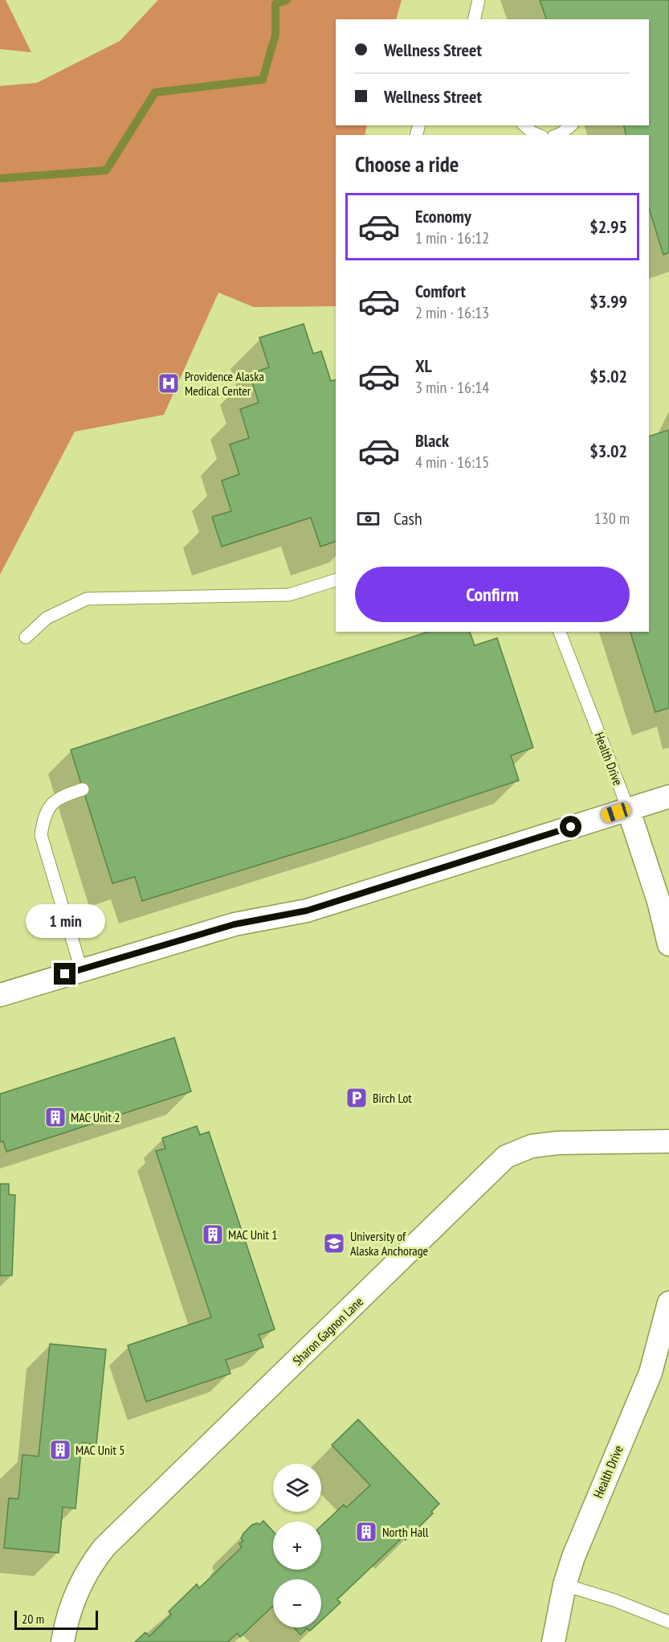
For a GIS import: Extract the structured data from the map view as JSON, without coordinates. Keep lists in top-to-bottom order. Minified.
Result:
{"streets":{"street":["Health Drive","Sharon Gagnon Lane"]},"places":{"hospital":["Providence Alaska Medical Center"],"parking":["Birch Lot"],"building":["MAC Unit 2","MAC Unit 1","MAC Unit 5","North Hall"],"school or university":["University of Alaska Anchorage"]},"scale_bar":"20 m","page":{"banner":["Wellness Street","Wellness Street"],"heading":"Choose a ride","list":[{"name":"Economy","note":"1 min · 16:12","value":"$2.95"},{"name":"Comfort","note":"2 min · 16:13","value":"$3.99"},{"name":"XL","note":"3 min · 16:14","value":"$5.02"},{"name":"Black","note":"4 min · 16:15","value":"$3.02"}],"pay":["Cash","130 m"],"buttons":"Confirm","bubble":"1 min","map_buttons":["+","−"],"scale":"20 m"}}
